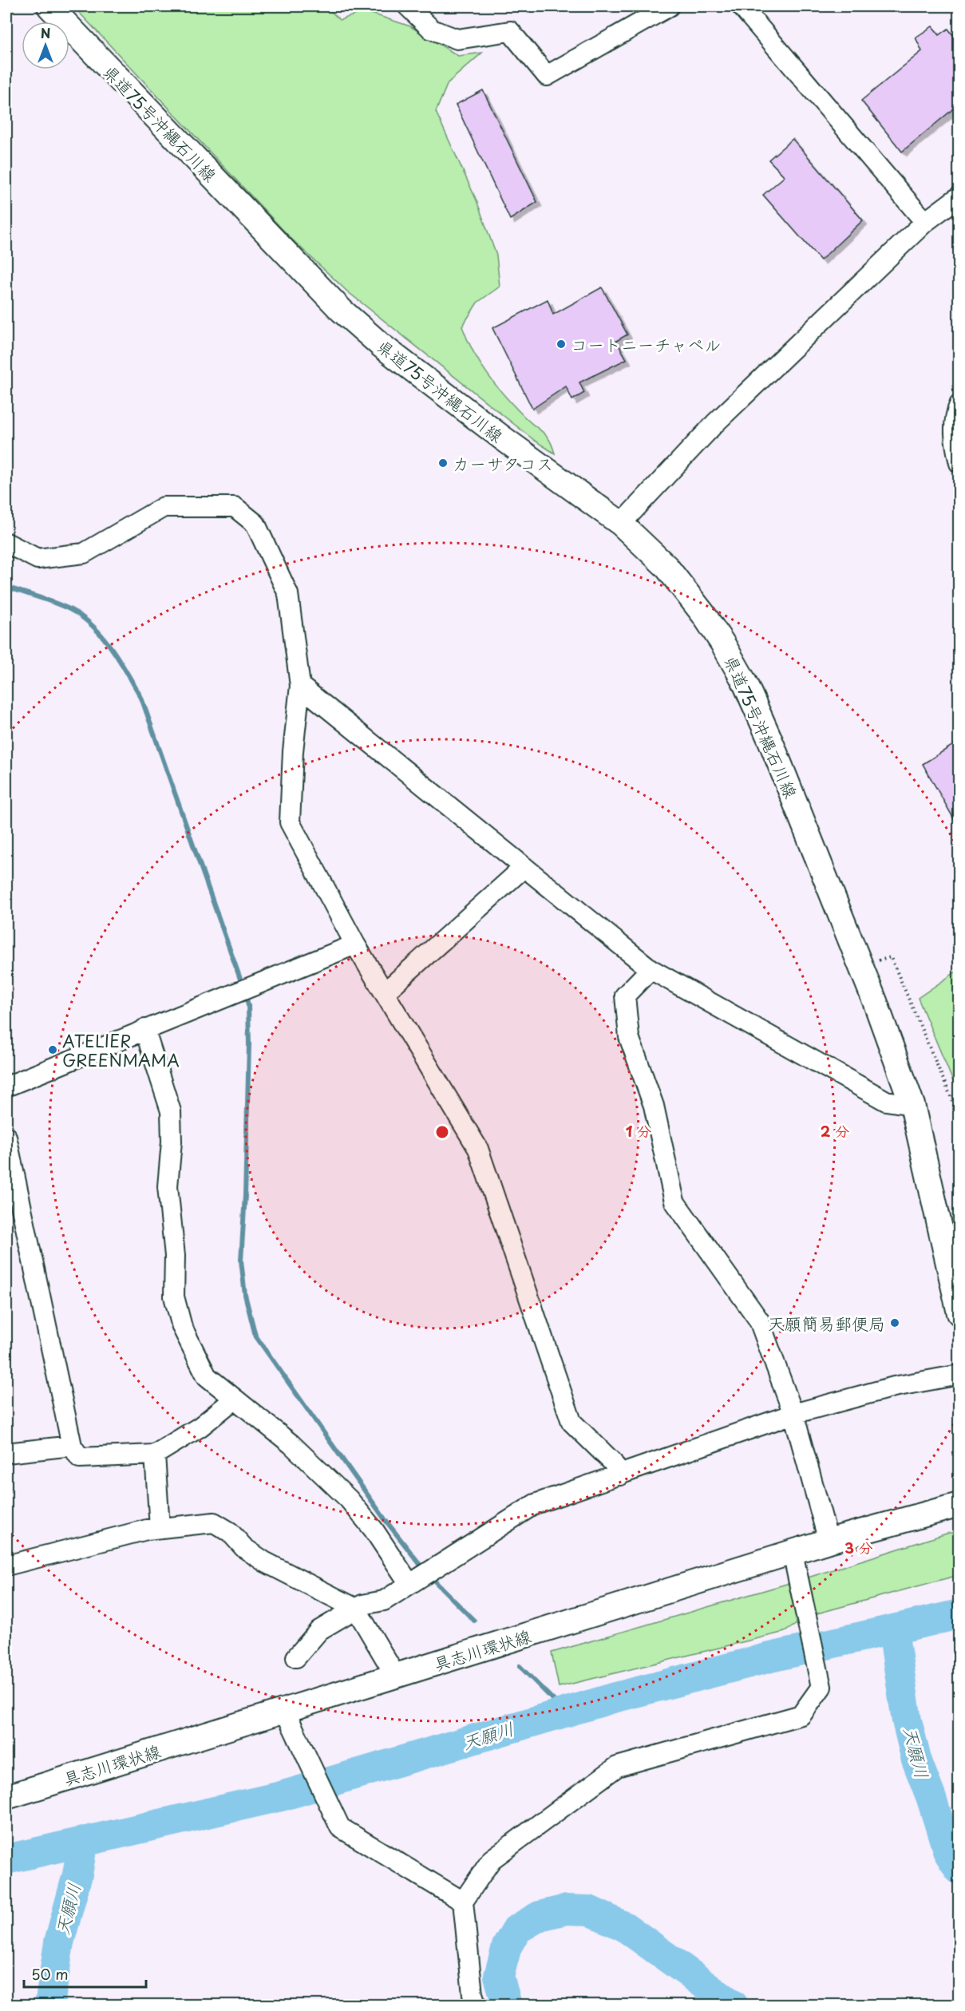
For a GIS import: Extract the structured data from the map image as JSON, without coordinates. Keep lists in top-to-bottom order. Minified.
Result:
{"streets":{"main road":["県道75号沖縄石川線","具志川環状線"]},"water":["天願川"],"places":["コートニーチャペル","カーサタコス","ATELIER GREENMAMA","天願簡易郵便局"],"scale_bar":"50 m","north":"top","rings":["1 分","2 分","3 分"]}
